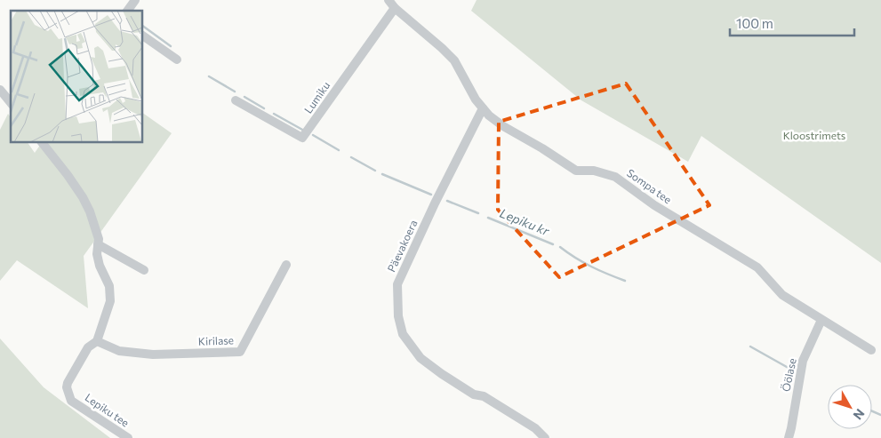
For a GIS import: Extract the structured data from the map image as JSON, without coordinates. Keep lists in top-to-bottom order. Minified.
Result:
{"streets":{"street":["Lumiku","Sompa tee","Päevakoera","Kirilase","Öölase","Lepiku tee"]},"crossings":[["Lumiku","Sompa tee"],["Sompa tee","Päevakoera"],["Sompa tee","Öölase"],["Kirilase","Lepiku tee"]],"water":["Lepiku kr"],"parks":["Kloostrimets"],"scale_bar":"100 m","north":"bottom right"}
